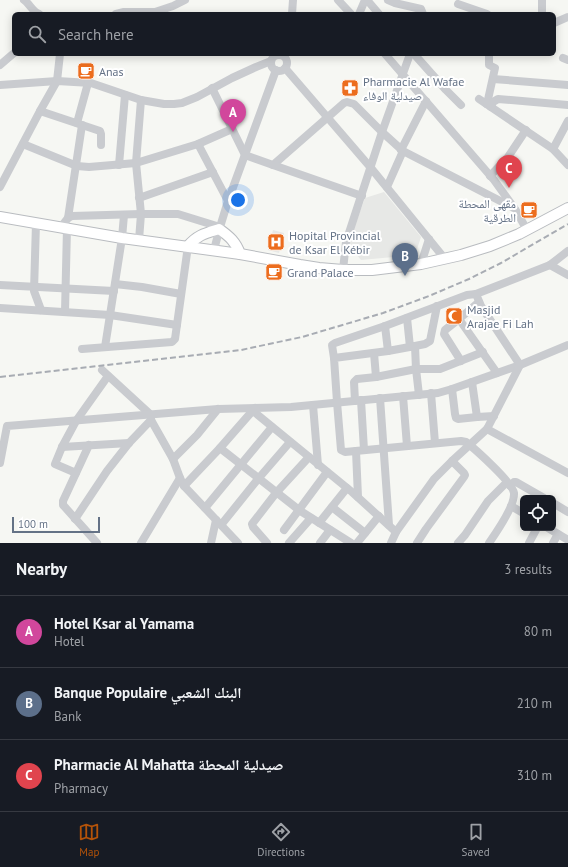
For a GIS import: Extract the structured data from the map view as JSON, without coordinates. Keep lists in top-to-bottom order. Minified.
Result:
{"places":{"cafe":["Anas","مقهى المحطة الطرقية","Grand Palace"],"pharmacy":["Pharmacie Al Wafae صيدلية الوفاء"],"hospital":["Hopital Provincial de Ksar El Kébir"],"mosque":["Masjid Arajae Fi Lah"]},"scale_bar":"100 m","page":{"search":"Search here","pins":["A","C","B"],"scale":"100 m","heading":["Nearby","3 results"],"list":[{"mark":"A","name":"Hotel Ksar al Yamama","note":"Hotel","value":"80 m"},{"mark":"B","name":"Banque Populaire البنك الشعبي","note":"Bank","value":"210 m"},{"mark":"C","name":"Pharmacie Al Mahatta صيدلية المحطة","note":"Pharmacy","value":"310 m"}],"nav":["Map","Directions","Saved"]}}
